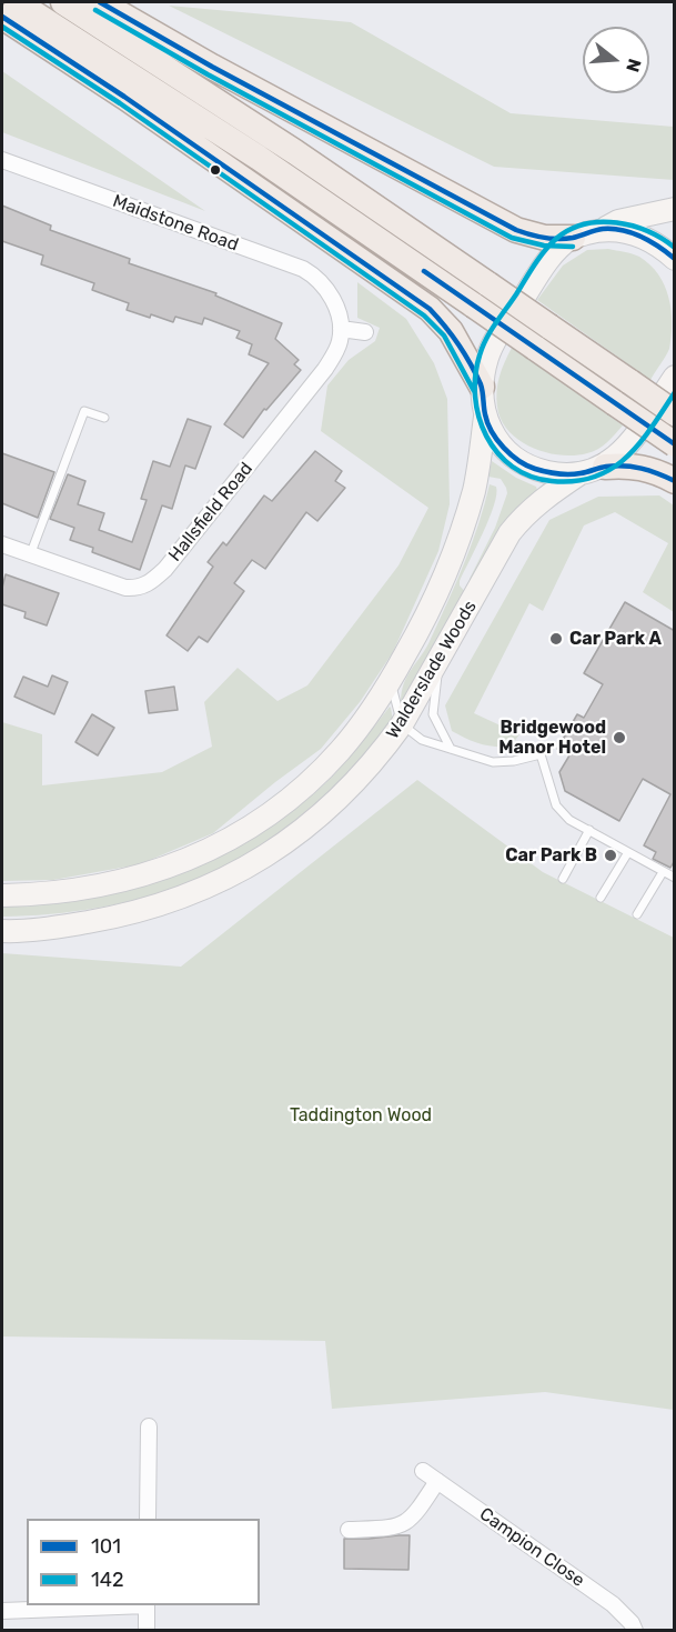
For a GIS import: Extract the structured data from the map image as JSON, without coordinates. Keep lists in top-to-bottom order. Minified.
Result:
{"streets":{"street":["Maidstone Road","Hallsfield Road","Walderslade Woods","Campion Close"]},"crossings":[["Maidstone Road","Hallsfield Road"]],"parks":["Taddington Wood"],"places":["Car Park A","Bridgewood Manor Hotel","Car Park B"],"lines":["transit line 101","transit line 142"],"legend":["101","142"],"north":"right"}
